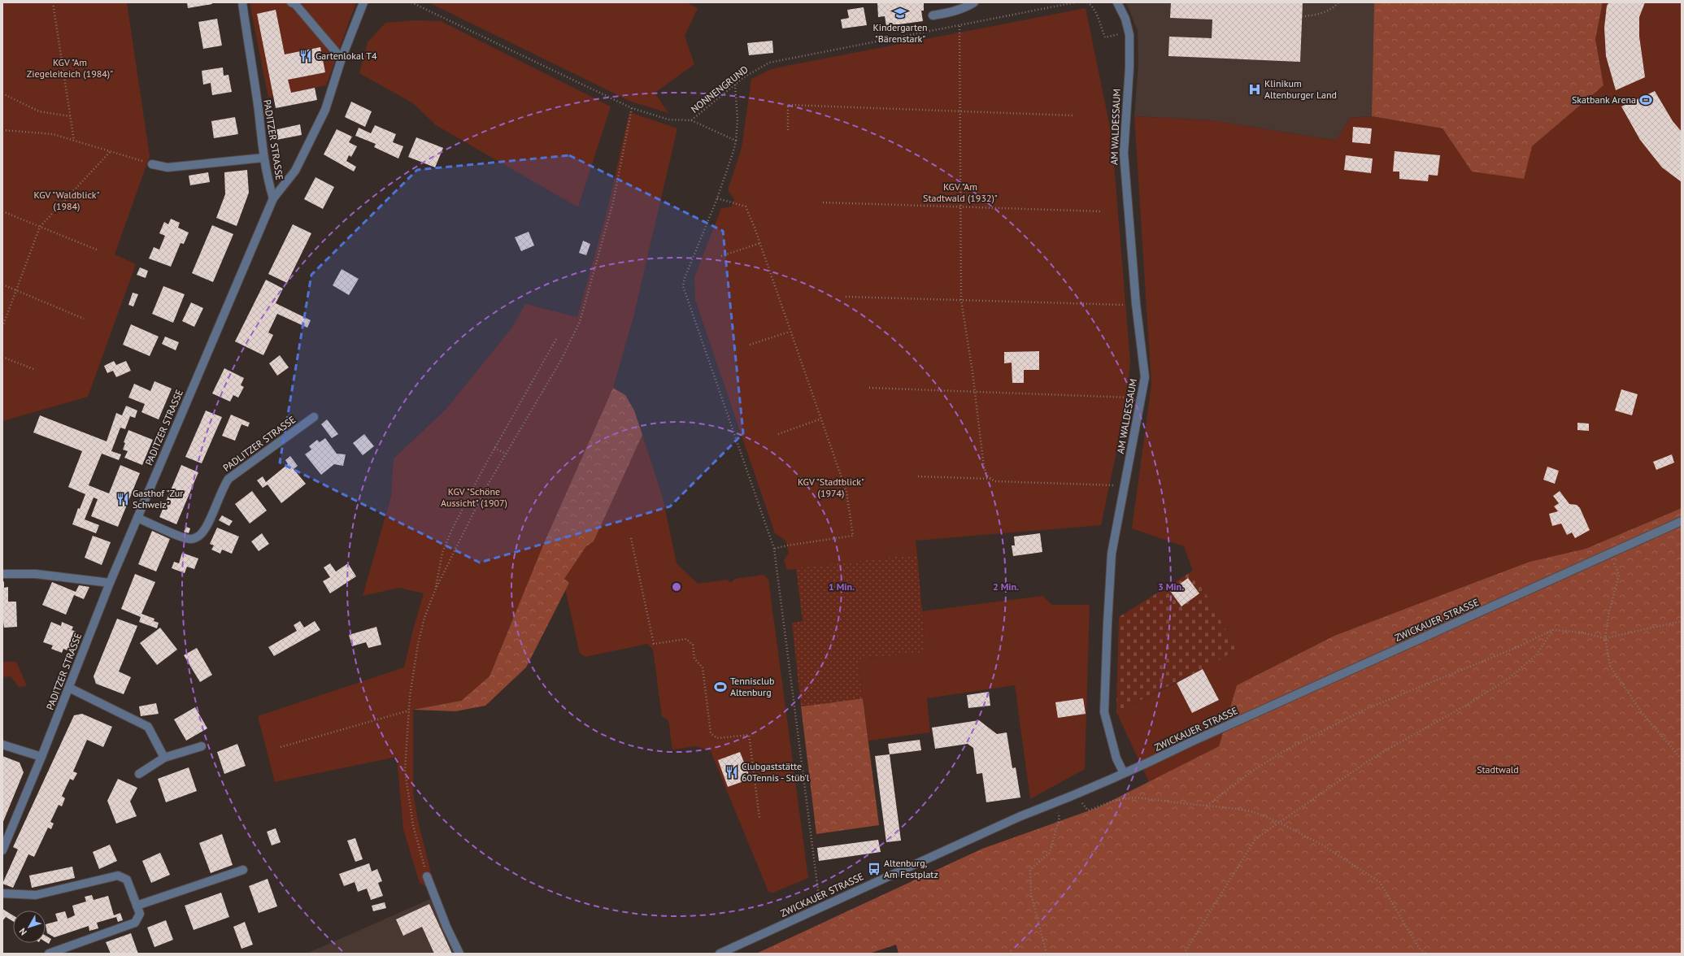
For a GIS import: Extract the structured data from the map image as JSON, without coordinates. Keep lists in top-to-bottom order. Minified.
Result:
{"streets":{"street":["AM WALDESSAUM","PADITZER STRASSE","PADLITZER STRASSE","ZWICKAUER STRASSE"],"path":["NONNENGRUND"]},"crossings":[["AM WALDESSAUM","ZWICKAUER STRASSE"],["PADITZER STRASSE","PADLITZER STRASSE"]],"parks":["KGV \"Am Ziegeleiteich (1984)\"","KGV \"Am Stadtwald (1932)\"","KGV \"Waldblick\" (1984)","KGV \"Stadtblick\" (1974)","KGV \"Schöne Aussicht\" (1907)","Stadtwald"],"places":{"school or university":["Kindergarten \"Bärenstark\""],"restaurant":["Gartenlokal T4","Gasthof \"Zur Schweiz\"","Clubgaststätte 60Tennis - Stüb'l"],"hospital":["Klinikum Altenburger Land"],"sports":["Skatbank Arena","Tennisclub Altenburg"],"bus stop":["Altenburg, Am Festplatz"]},"north":"bottom left","rings":["1 Min.","2 Min.","3 Min."]}
